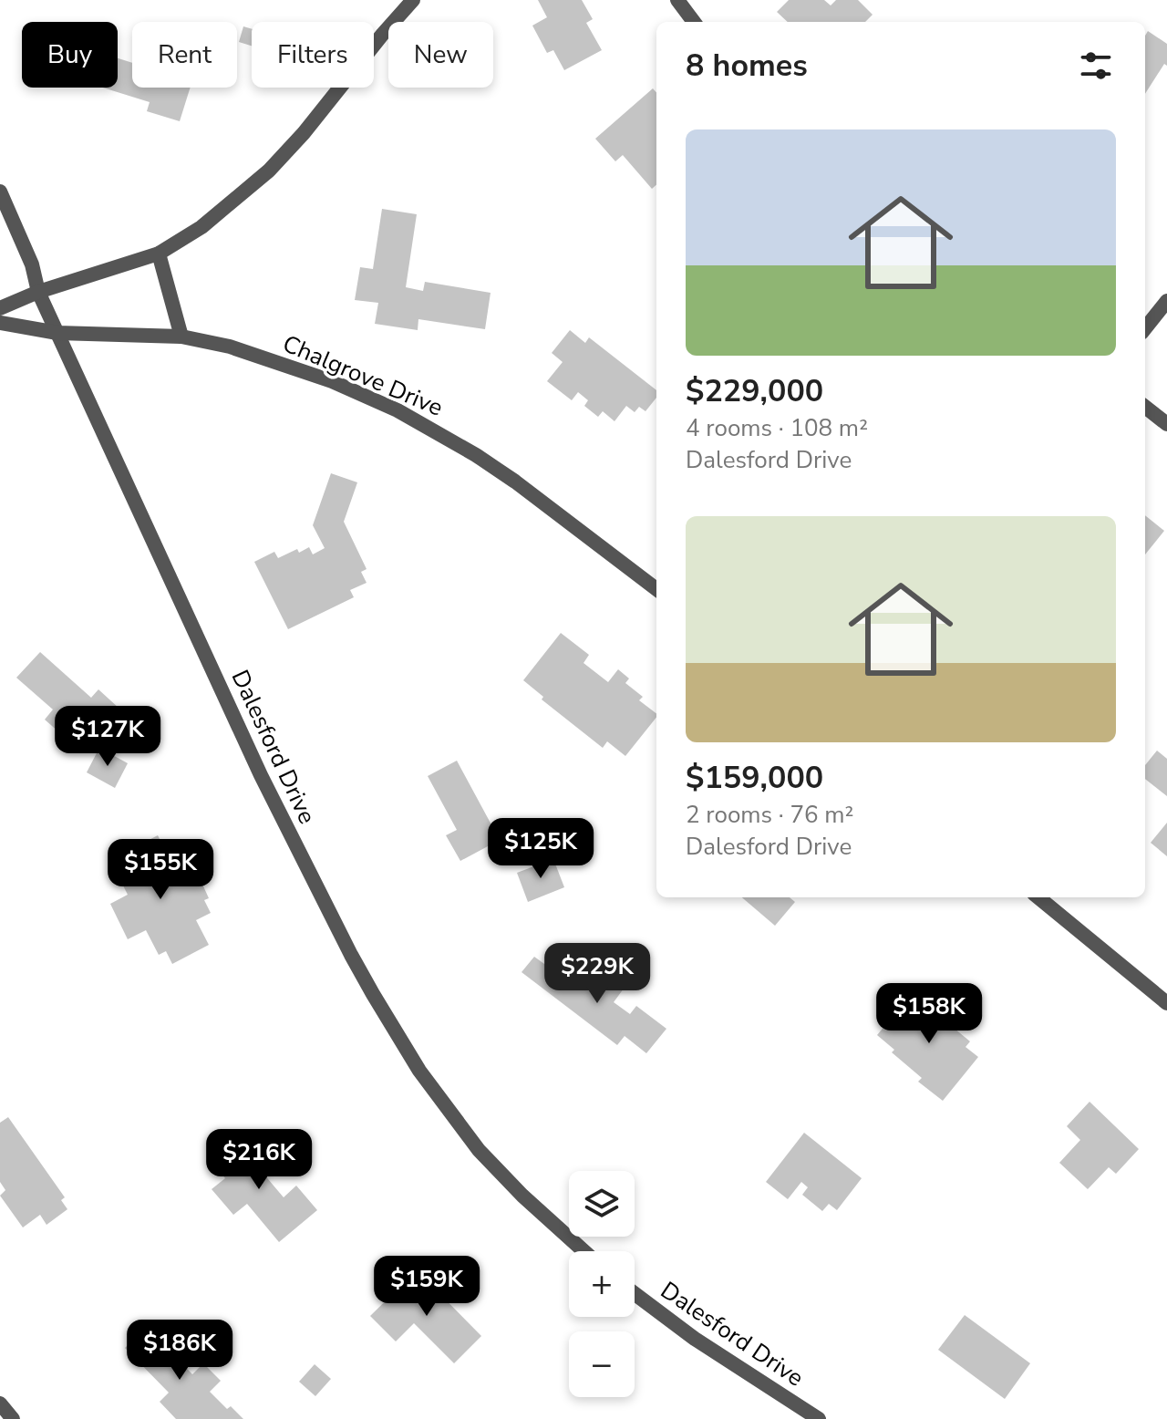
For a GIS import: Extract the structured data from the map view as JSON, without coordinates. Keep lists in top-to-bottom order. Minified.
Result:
{"streets":{"street":["Chalgrove Drive","Dalesford Drive"]},"crossings":[["Chalgrove Drive","Dalesford Drive"]],"page":{"chip":["Buy","Rent","Filters","New"],"heading":"8 homes","list":[{"name":"$229,000","note":"4 rooms · 108 m² · Dalesford Drive"},{"name":"$159,000","note":"2 rooms · 76 m² · Dalesford Drive"}],"price":["$127K","$125K","$155K","$229K","$158K","$216K","$159K","$186K"],"map_buttons":["+","−"]}}
